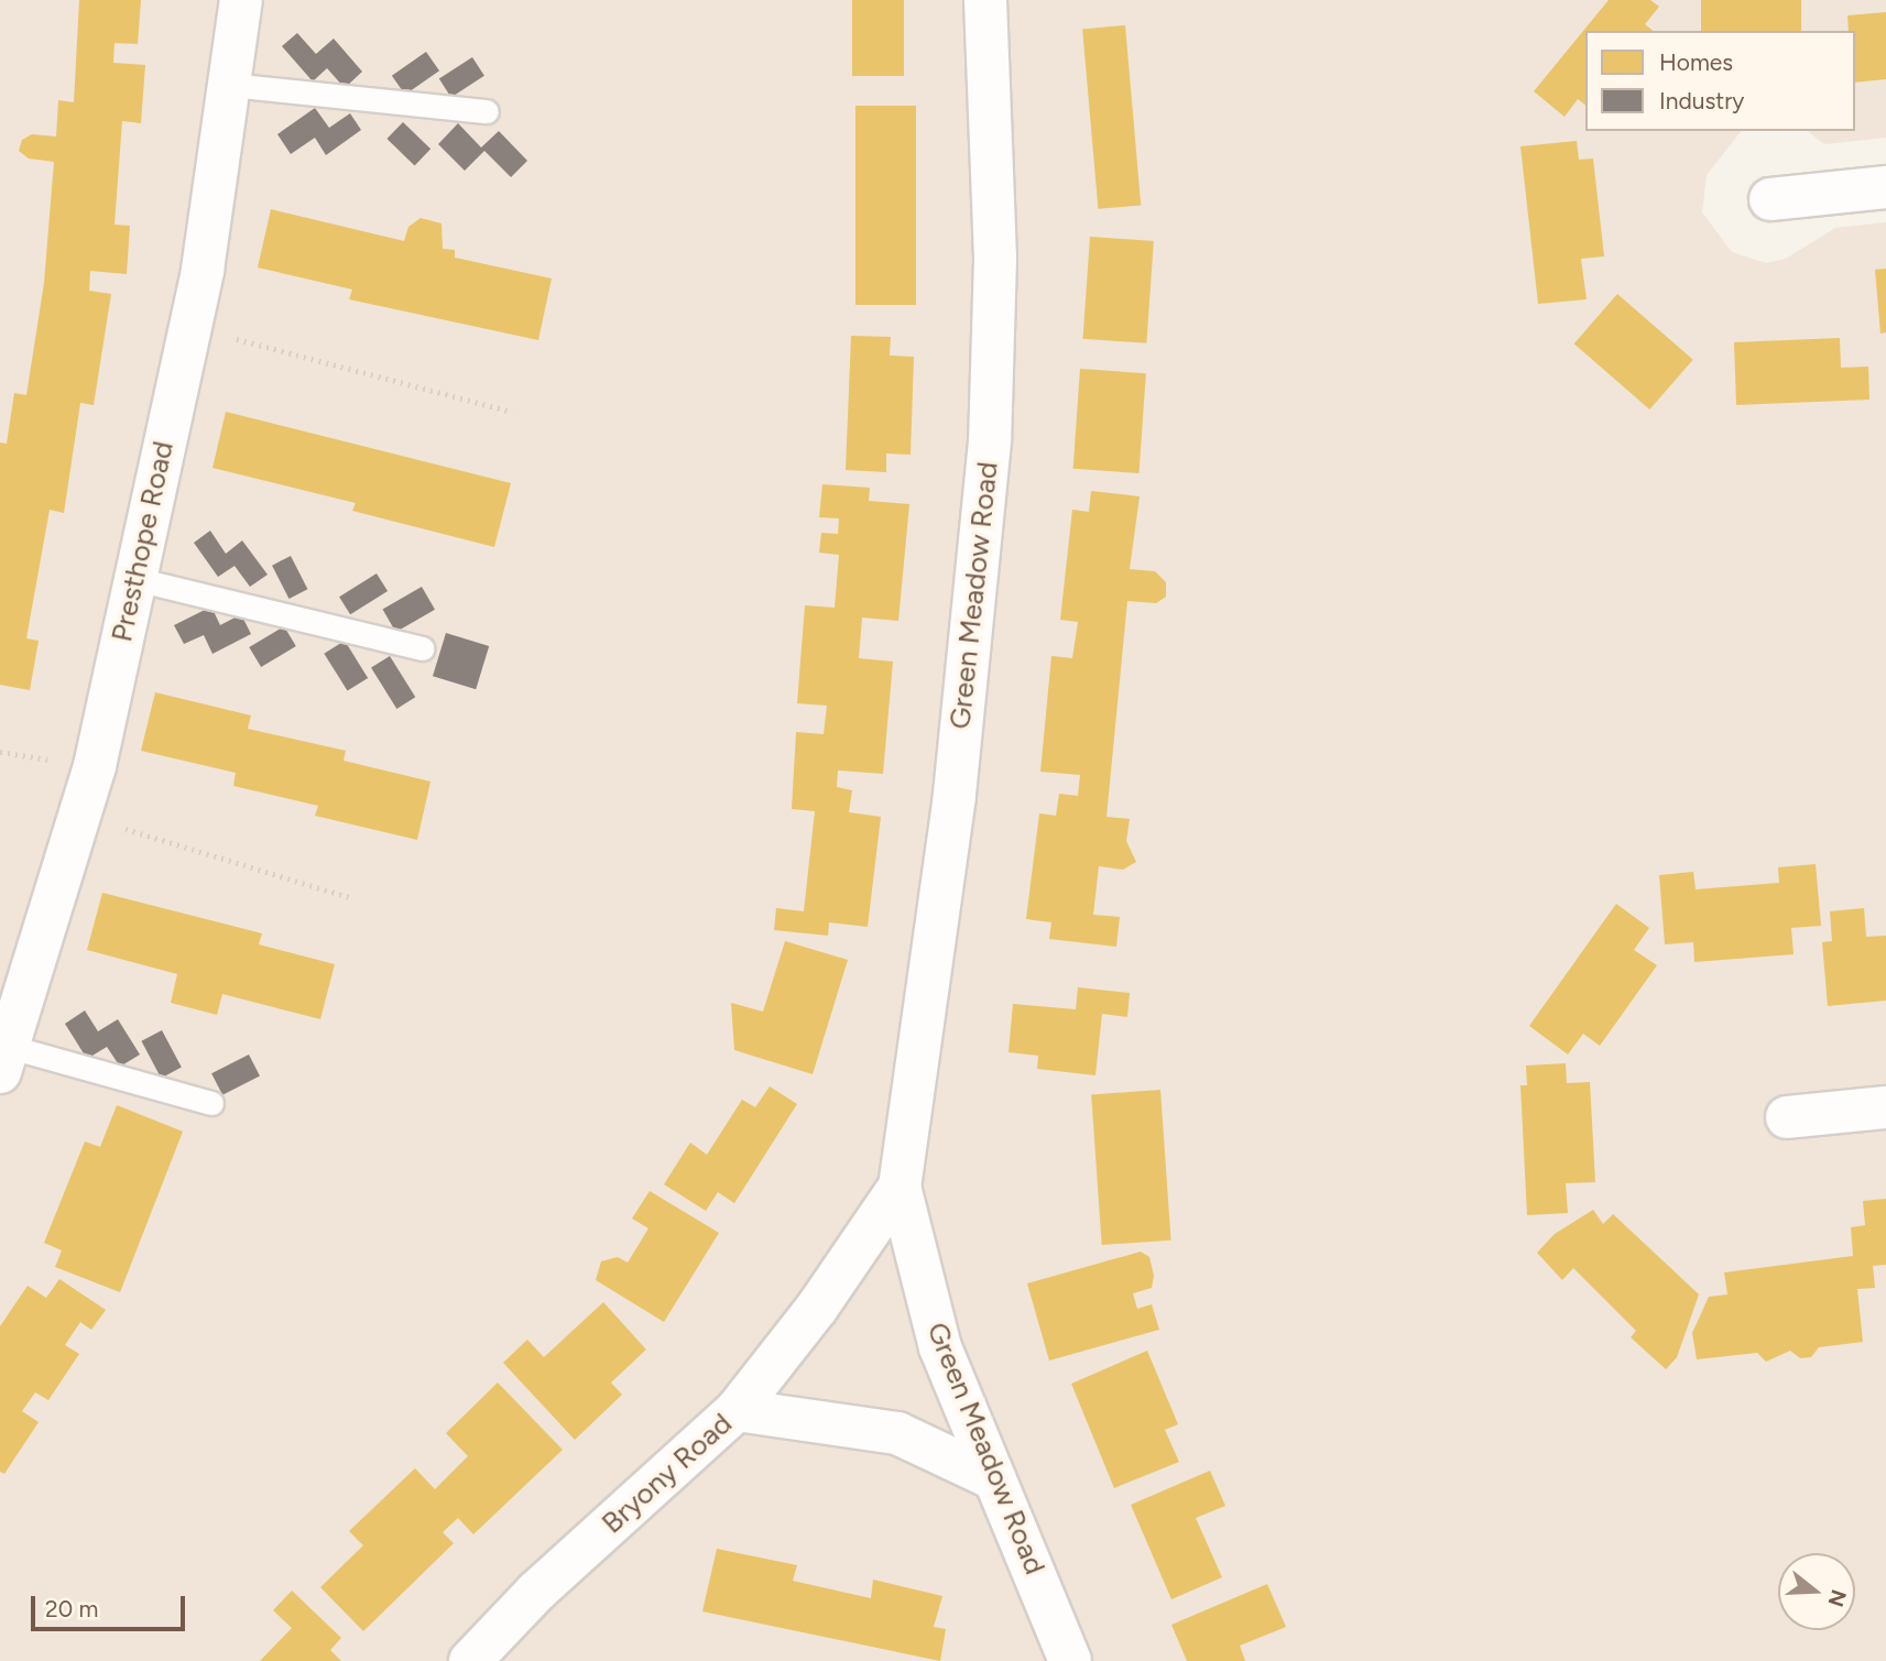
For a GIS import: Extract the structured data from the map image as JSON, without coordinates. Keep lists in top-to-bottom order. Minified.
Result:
{"streets":{"street":["Presthope Road","Green Meadow Road","Bryony Road"]},"crossings":[["Green Meadow Road","Bryony Road"]],"legend":["Homes","Industry"],"scale_bar":"20 m","north":"right"}
